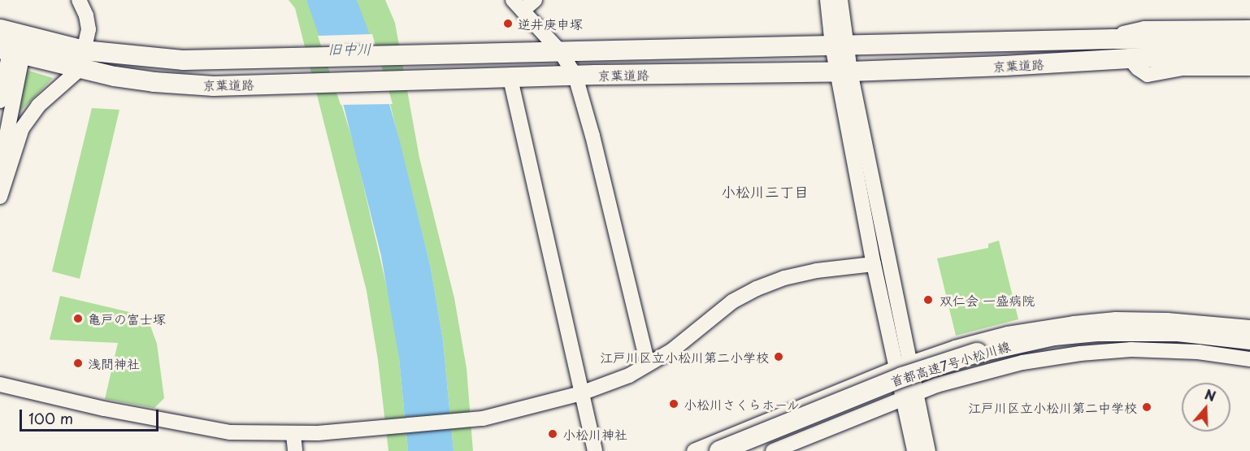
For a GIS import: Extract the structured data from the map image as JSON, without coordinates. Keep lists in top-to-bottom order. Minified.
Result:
{"streets":{"highway":["京葉道路","首都高速7号小松川線"]},"districts":["小松川三丁目"],"water":["旧中川"],"places":["逆井庚申塚","双仁会 一盛病院","亀戸の富士塚","江戸川区立小松川第二小学校","浅間神社","小松川さくらホール","江戸川区立小松川第二中学校","小松川神社"],"scale_bar":"100 m","north":"top"}
